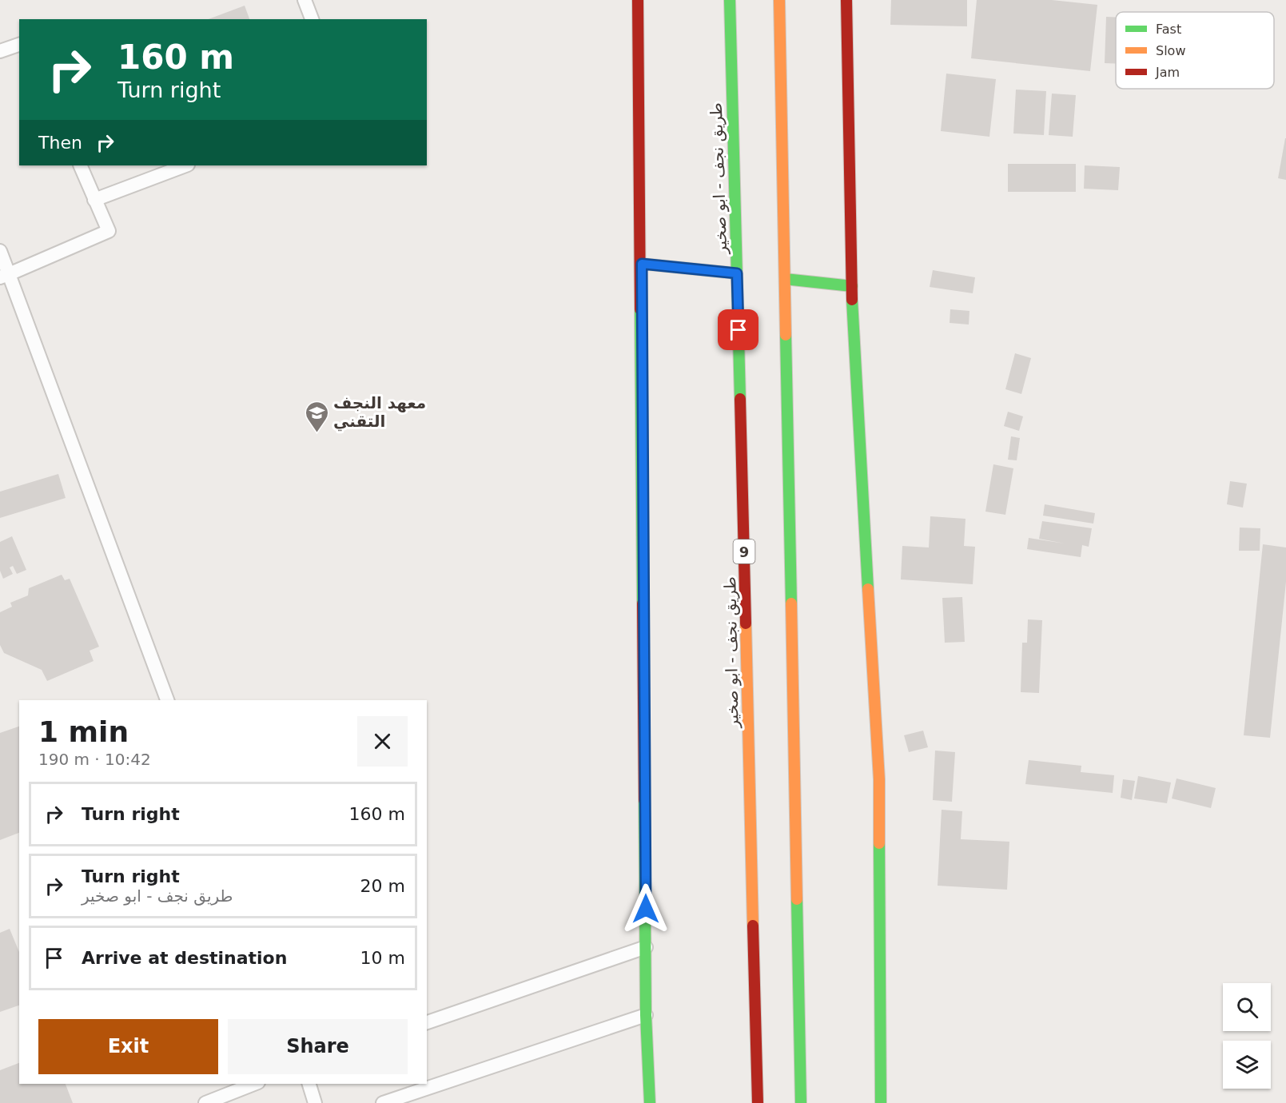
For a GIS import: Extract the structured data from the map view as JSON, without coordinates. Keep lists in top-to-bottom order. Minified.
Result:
{"streets":{"main road":["طريق نجف - ابو صخير","9"]},"places":{"school or university":["معهد النجف التقني"]},"legend":["Fast","Slow","Jam"],"page":{"turn":["160 m","Turn right"],"then":"Then","heading":["1 min","190 m · 10:42"],"list":[{"name":"Turn right","value":"160 m"},{"name":"Turn right","note":"طريق نجف - ابو صخير","value":"20 m"},{"name":"Arrive at destination","value":"10 m"}],"buttons":["Exit","Share"]}}
